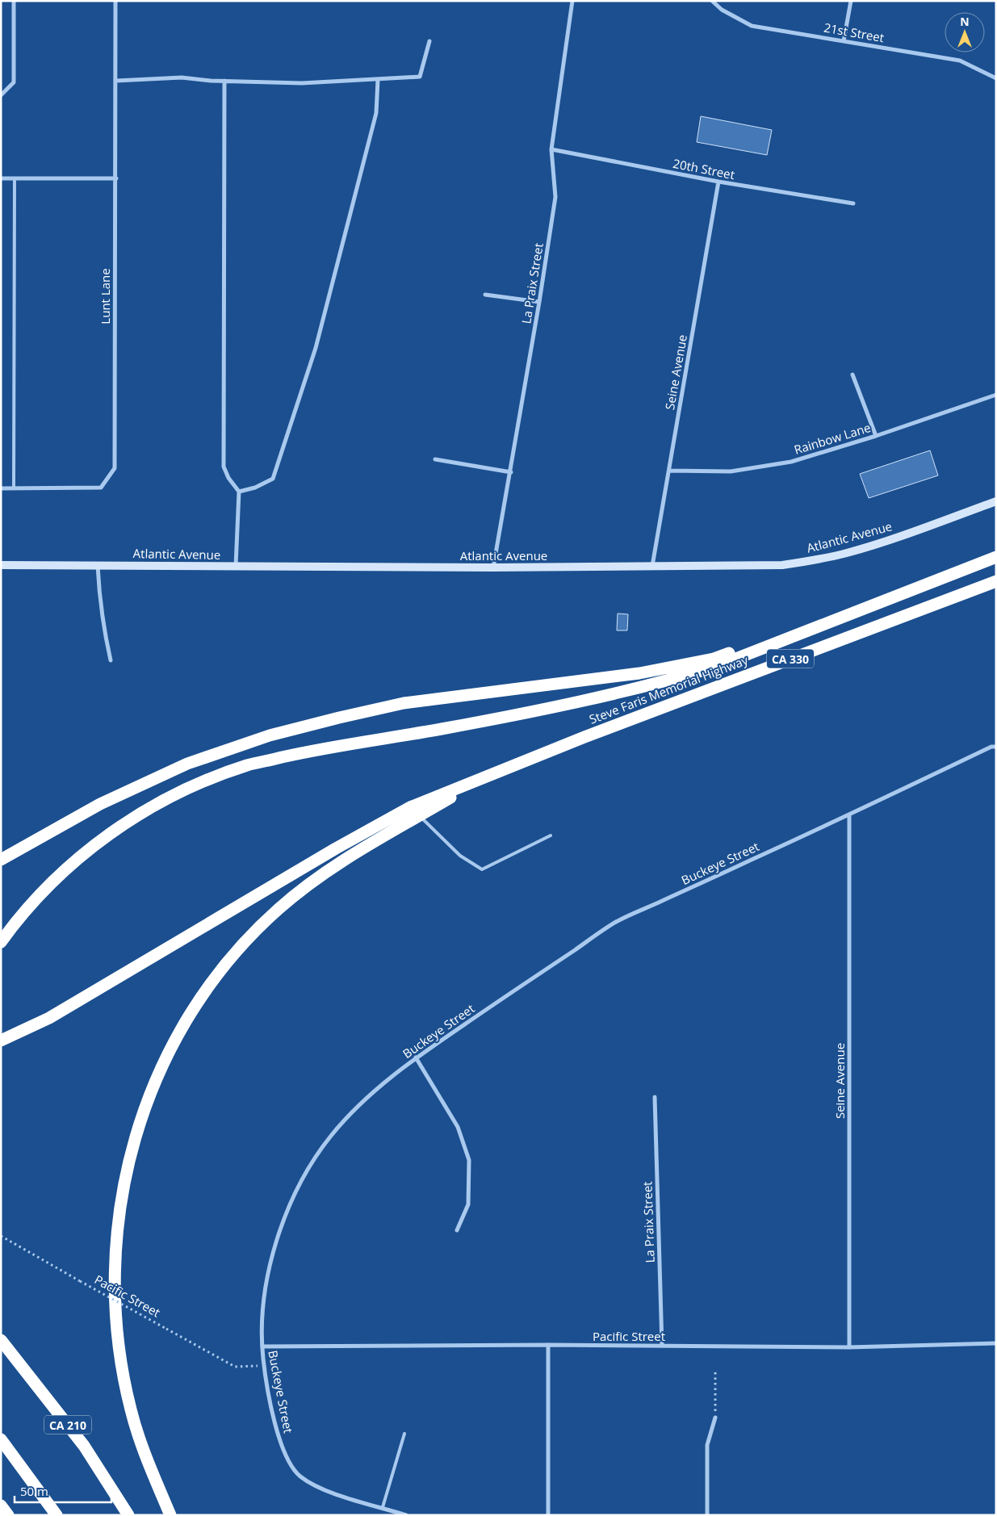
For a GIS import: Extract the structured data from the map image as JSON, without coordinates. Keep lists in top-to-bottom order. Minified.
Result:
{"streets":{"highway":["CA 330","Steve Faris Memorial Highway","CA 210"],"street":["21st Street","20th Street","La Praix Street","Lunt Lane","Seine Avenue","Rainbow Lane","Atlantic Avenue","Buckeye Street","Pacific Street"]},"crossings":[["20th Street","La Praix Street"],["20th Street","Seine Avenue"],["La Praix Street","Atlantic Avenue"],["La Praix Street","Pacific Street"],["Seine Avenue","Rainbow Lane"],["Seine Avenue","Atlantic Avenue"],["Seine Avenue","Buckeye Street"],["Seine Avenue","Pacific Street"],["Buckeye Street","Pacific Street"]],"scale_bar":"50 m","north":"top"}
